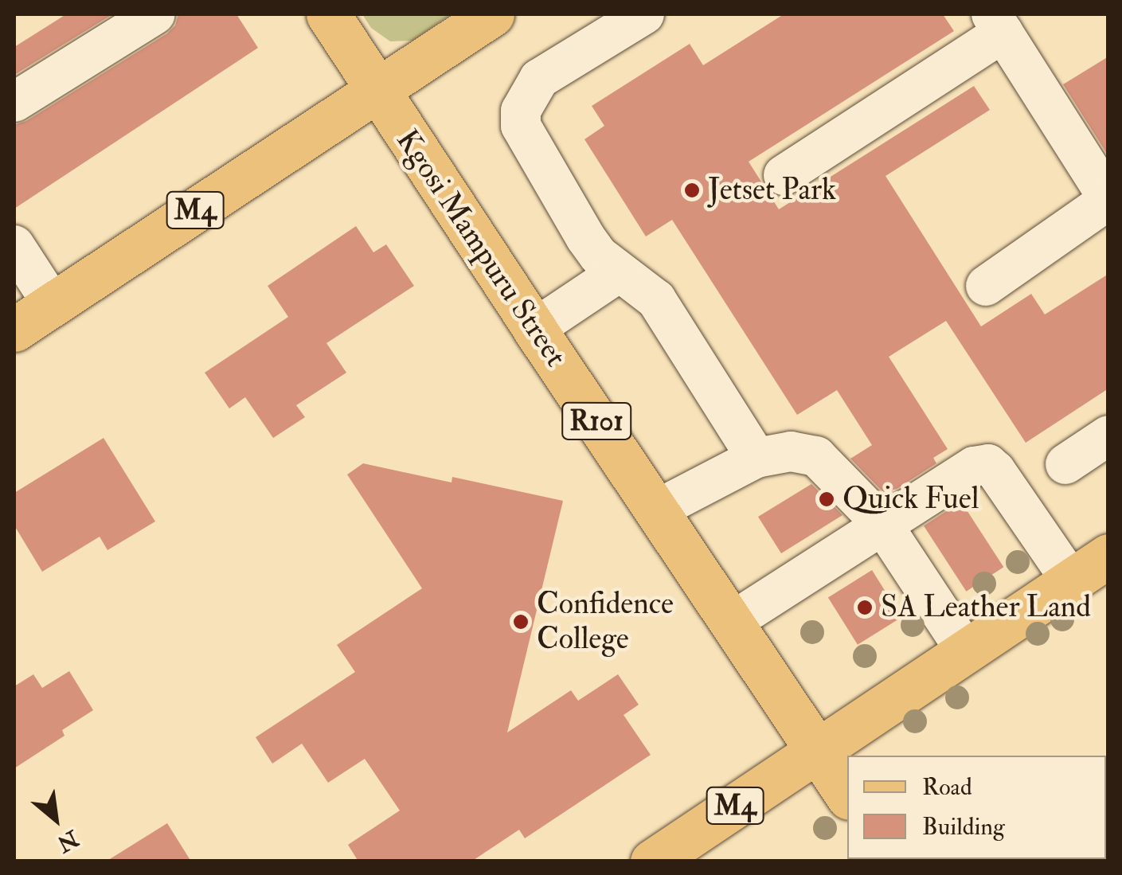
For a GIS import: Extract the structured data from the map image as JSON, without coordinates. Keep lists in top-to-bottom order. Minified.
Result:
{"streets":{"main road":["M4","Kgosi Mampuru Street","R101"]},"crossings":[["M4","Kgosi Mampuru Street"]],"places":["Jetset Park","Quick Fuel","SA Leather Land","Confidence College"],"legend":["Road","Building"],"north":"bottom right"}
